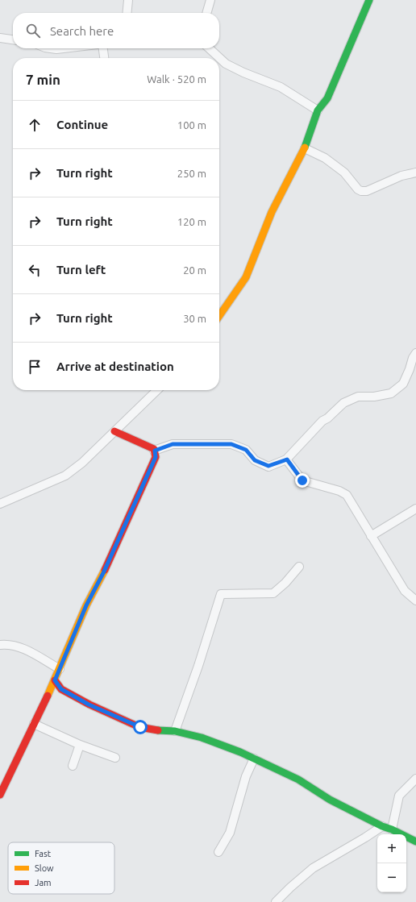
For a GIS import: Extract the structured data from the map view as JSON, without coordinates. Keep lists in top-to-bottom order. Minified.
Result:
{"legend":["Fast","Slow","Jam"],"page":{"search":"Search here","heading":["7 min","Walk · 520 m"],"list":[["Continue","100 m"],["Turn right","250 m"],["Turn right","120 m"],["Turn left","20 m"],["Turn right","30 m"],"Arrive at destination"],"map_buttons":["+","−"]}}
